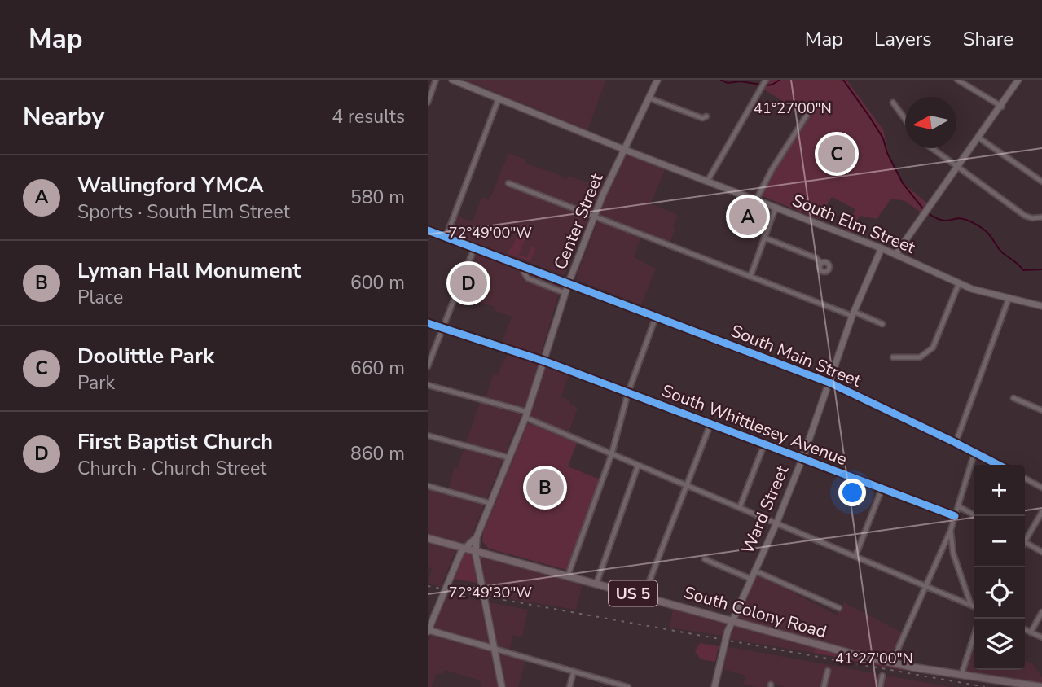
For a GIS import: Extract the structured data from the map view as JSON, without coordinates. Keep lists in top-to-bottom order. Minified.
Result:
{"streets":{"main road":["Center Street","South Elm Street","Ward Street","US 5","South Colony Road"],"street":["South Main Street","South Whittlesey Avenue"]},"crossings":[["Center Street","South Elm Street"],["Center Street","South Main Street"],["Center Street","South Whittlesey Avenue"],["Center Street","US 5"],["Center Street","South Colony Road"],["South Elm Street","Ward Street"],["South Main Street","Ward Street"],["South Whittlesey Avenue","Ward Street"],["Ward Street","South Colony Road"],["US 5","South Colony Road"]],"north":"left","page":{"header":"Map","nav":["Map","Layers","Share"],"heading":["Nearby","4 results"],"pins":["C","A","D","B"],"list":[{"mark":"A","name":"Wallingford YMCA","note":"Sports · South Elm Street","value":"580 m"},{"mark":"B","name":"Lyman Hall Monument","note":"Place","value":"600 m"},{"mark":"C","name":"Doolittle Park","note":"Park","value":"660 m"},{"mark":"D","name":"First Baptist Church","note":"Church · Church Street","value":"860 m"}],"map_buttons":["+","−"]},"coordinates":["41°27'00\"N","72°49'00\"W","72°49'30\"W"]}
